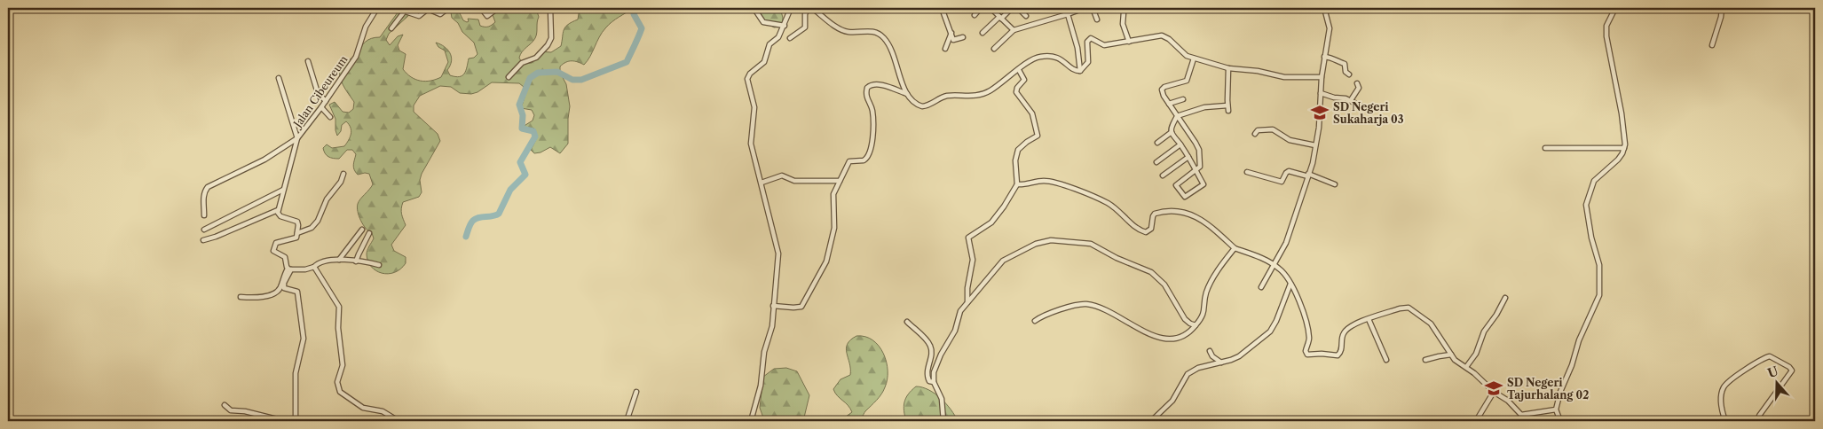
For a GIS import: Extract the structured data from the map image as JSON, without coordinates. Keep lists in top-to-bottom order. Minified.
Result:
{"streets":{"street":["Jalan Cibeureum"]},"places":{"school or university":["SD Negeri Sukaharja 03","SD Negeri Tajurhalang 02"]},"north":"top"}
